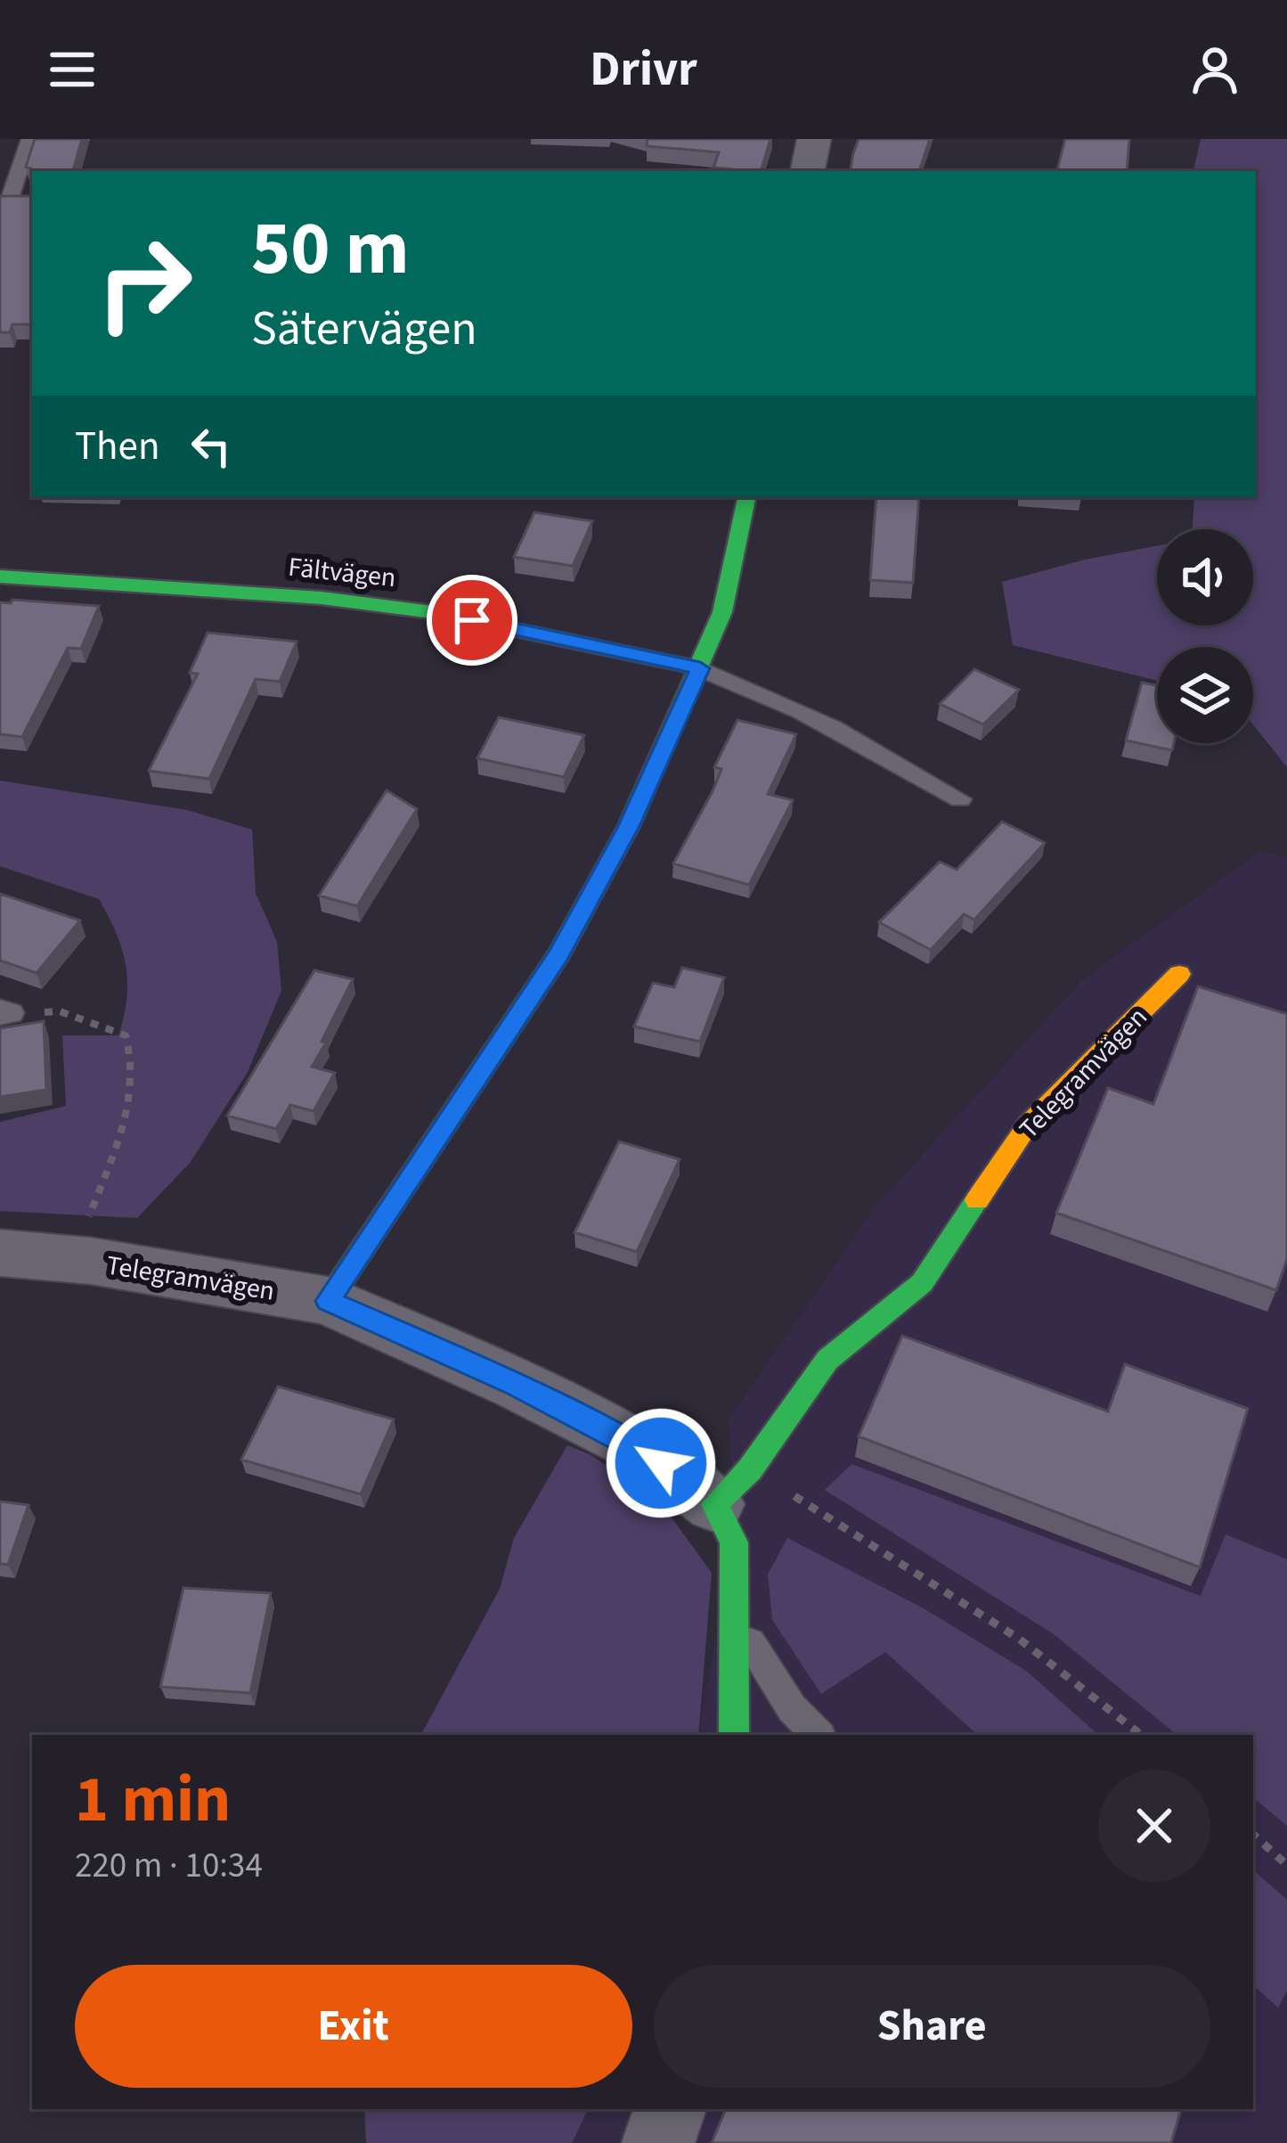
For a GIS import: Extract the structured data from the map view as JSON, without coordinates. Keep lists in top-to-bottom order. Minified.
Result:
{"streets":{"street":["Fältvägen","Telegramvägen"]},"page":{"header":"Drivr","turn":["50 m","Sätervägen"],"then":"Then","heading":["1 min","220 m · 10:34"],"buttons":["Exit","Share"]}}
